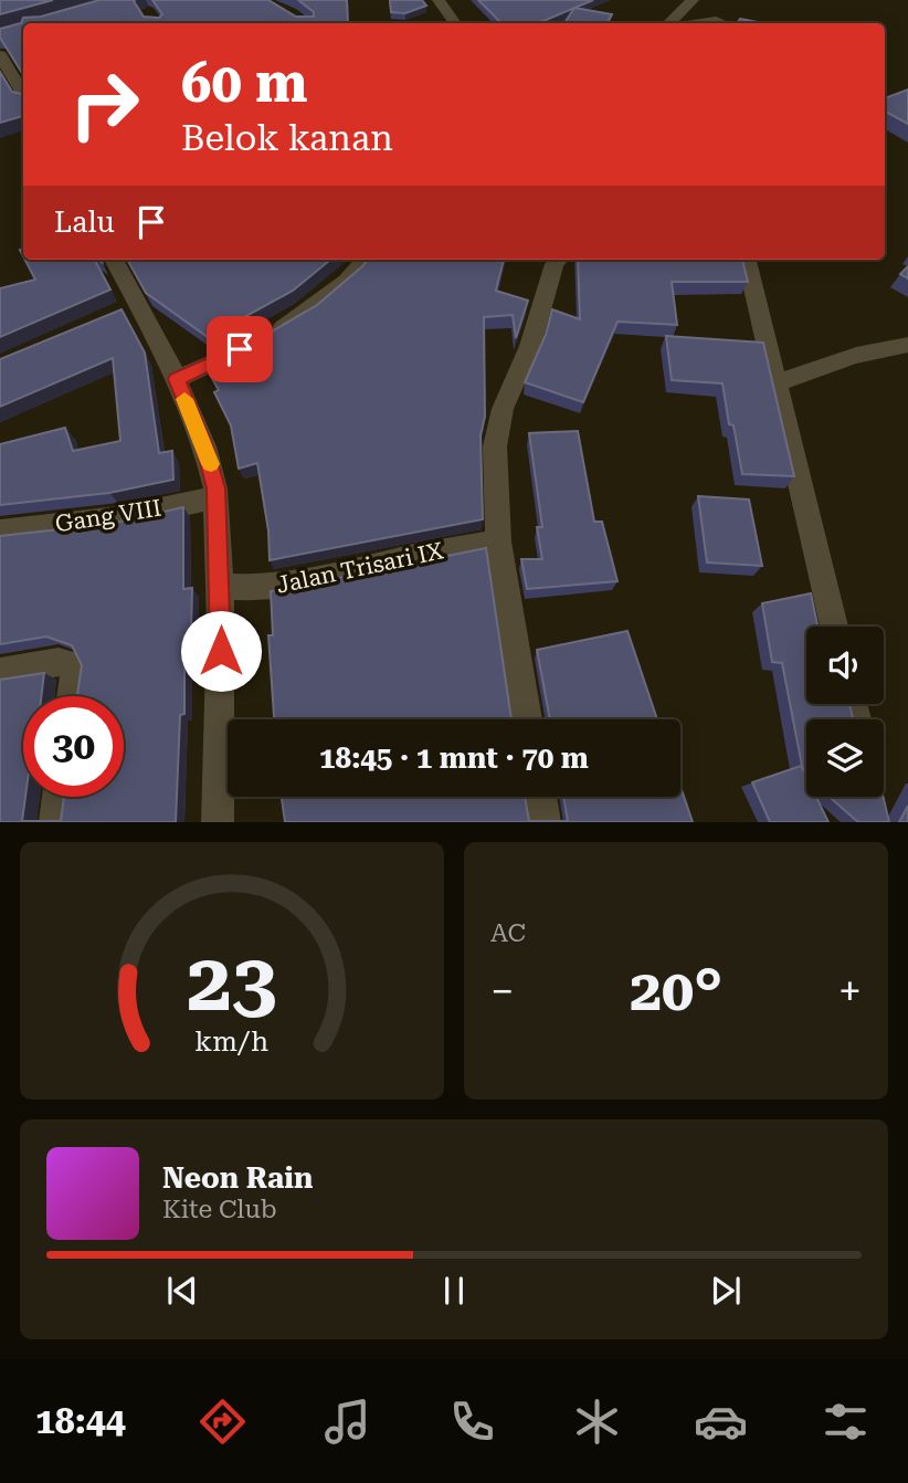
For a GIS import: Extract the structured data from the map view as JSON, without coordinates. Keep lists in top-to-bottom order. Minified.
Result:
{"streets":{"street":["Gang VIII","Jalan Trisari IX"]},"page":{"turn":["60 m","Belok kanan"],"then":"Lalu","limit":"30","trip":"18:45 · 1 mnt · 70 m","tile":"AC","heat":["−","20°","+"],"song":["Neon Rain","Kite Club"],"tabs":"18:44","gauge":["23","km/h"]}}
